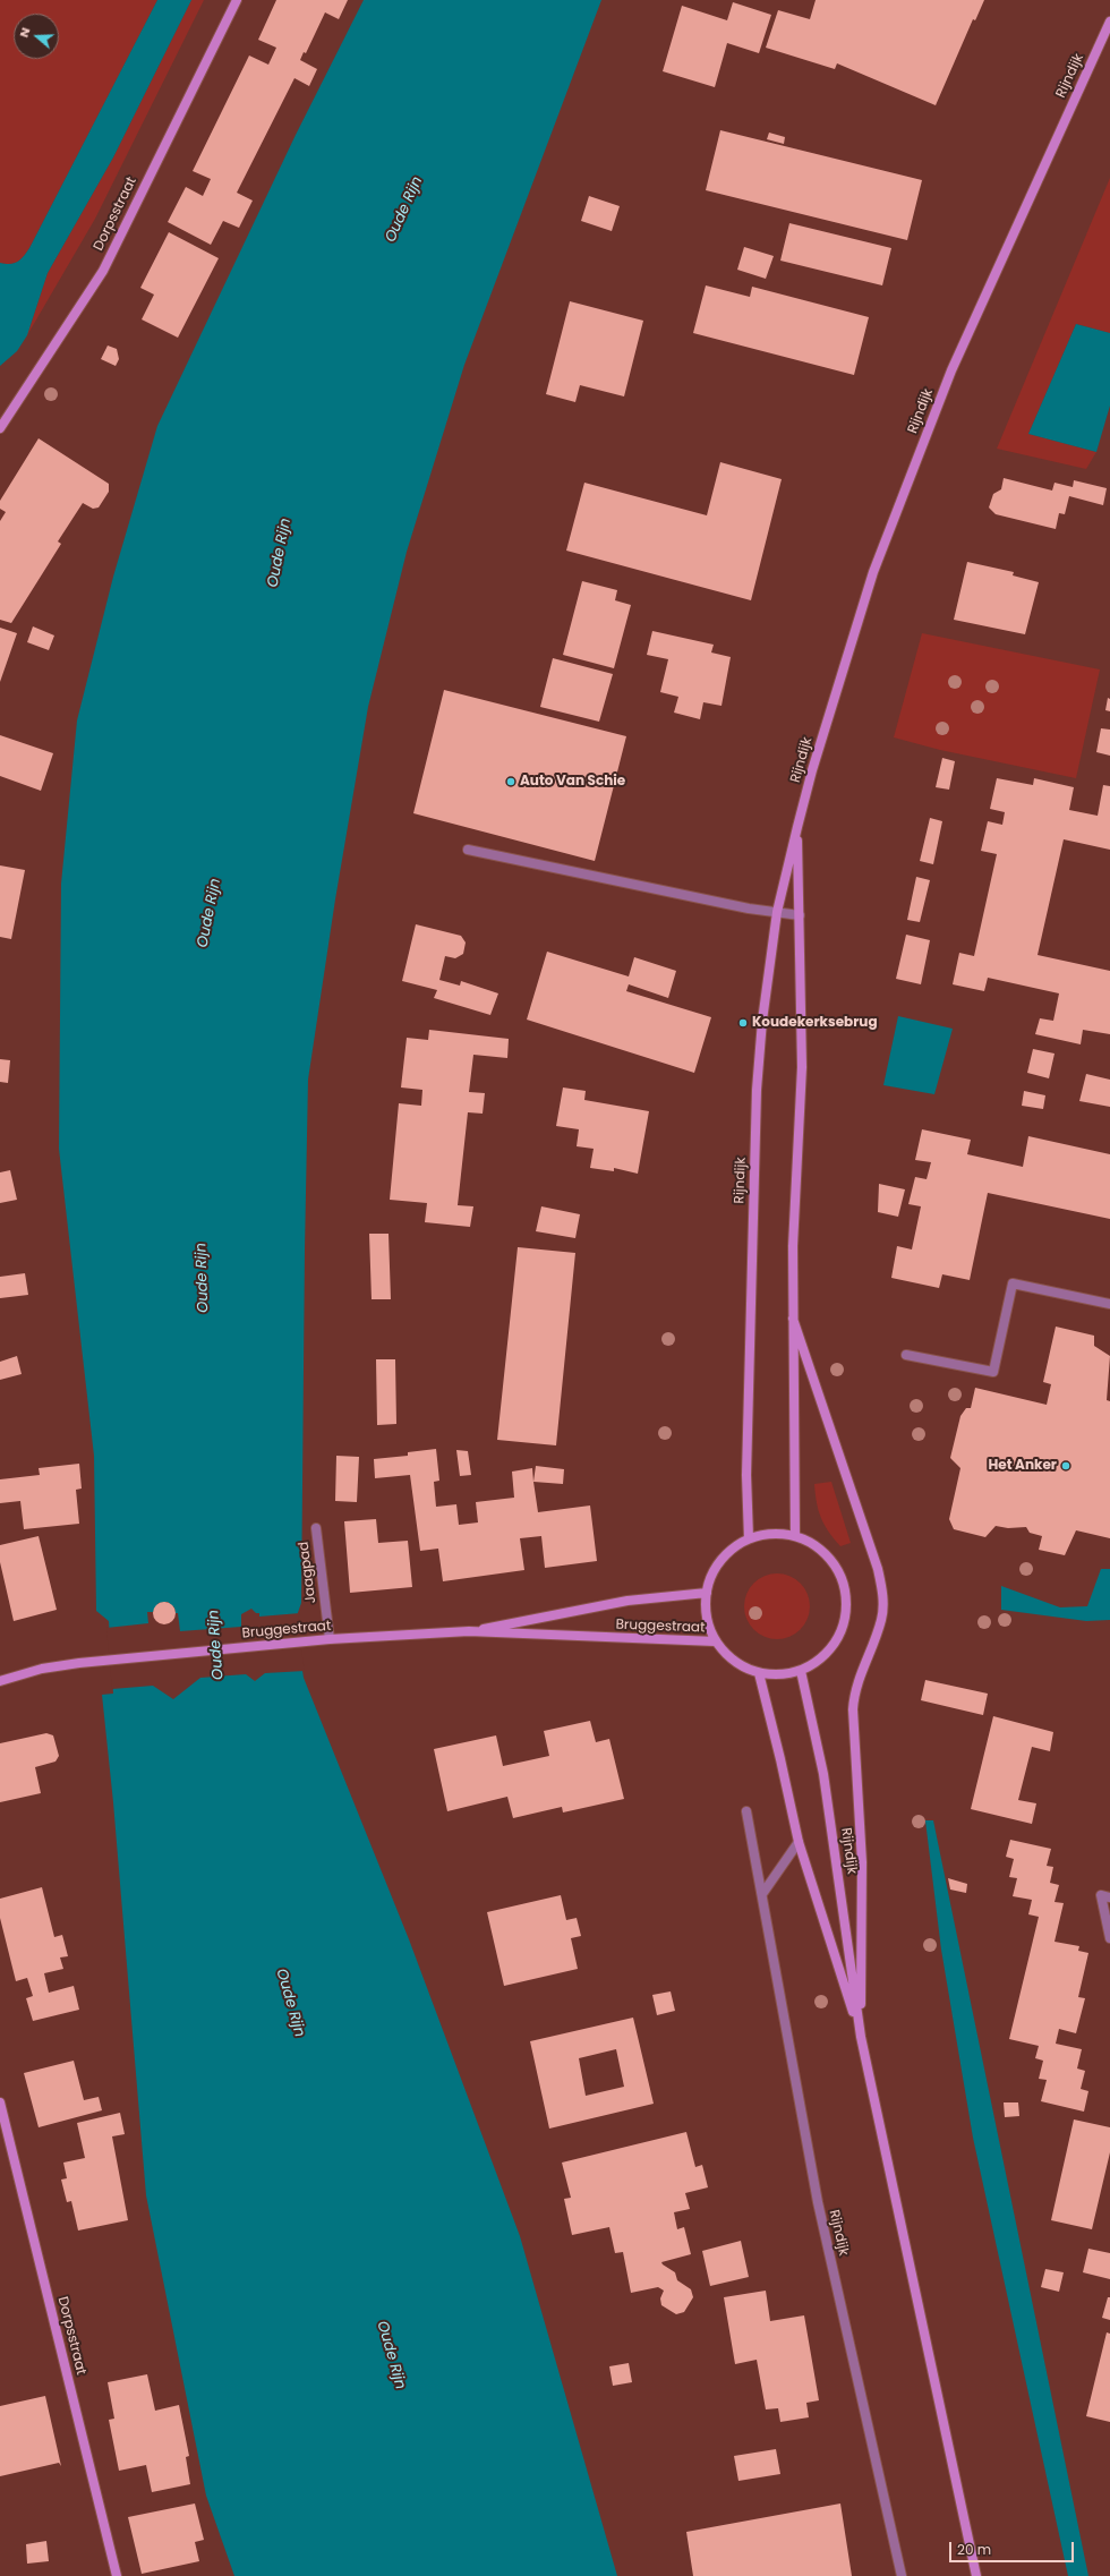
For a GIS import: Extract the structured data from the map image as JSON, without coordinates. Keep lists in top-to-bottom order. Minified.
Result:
{"streets":{"main road":["Rijndijk","Dorpsstraat","Bruggestraat"],"street":["Jaagpad"]},"crossings":[["Rijndijk","Bruggestraat"],["Jaagpad","Bruggestraat"]],"water":["Oude Rijn"],"places":["Auto Van Schie","Koudekerksebrug","Het Anker"],"scale_bar":"20 m","north":"left"}
